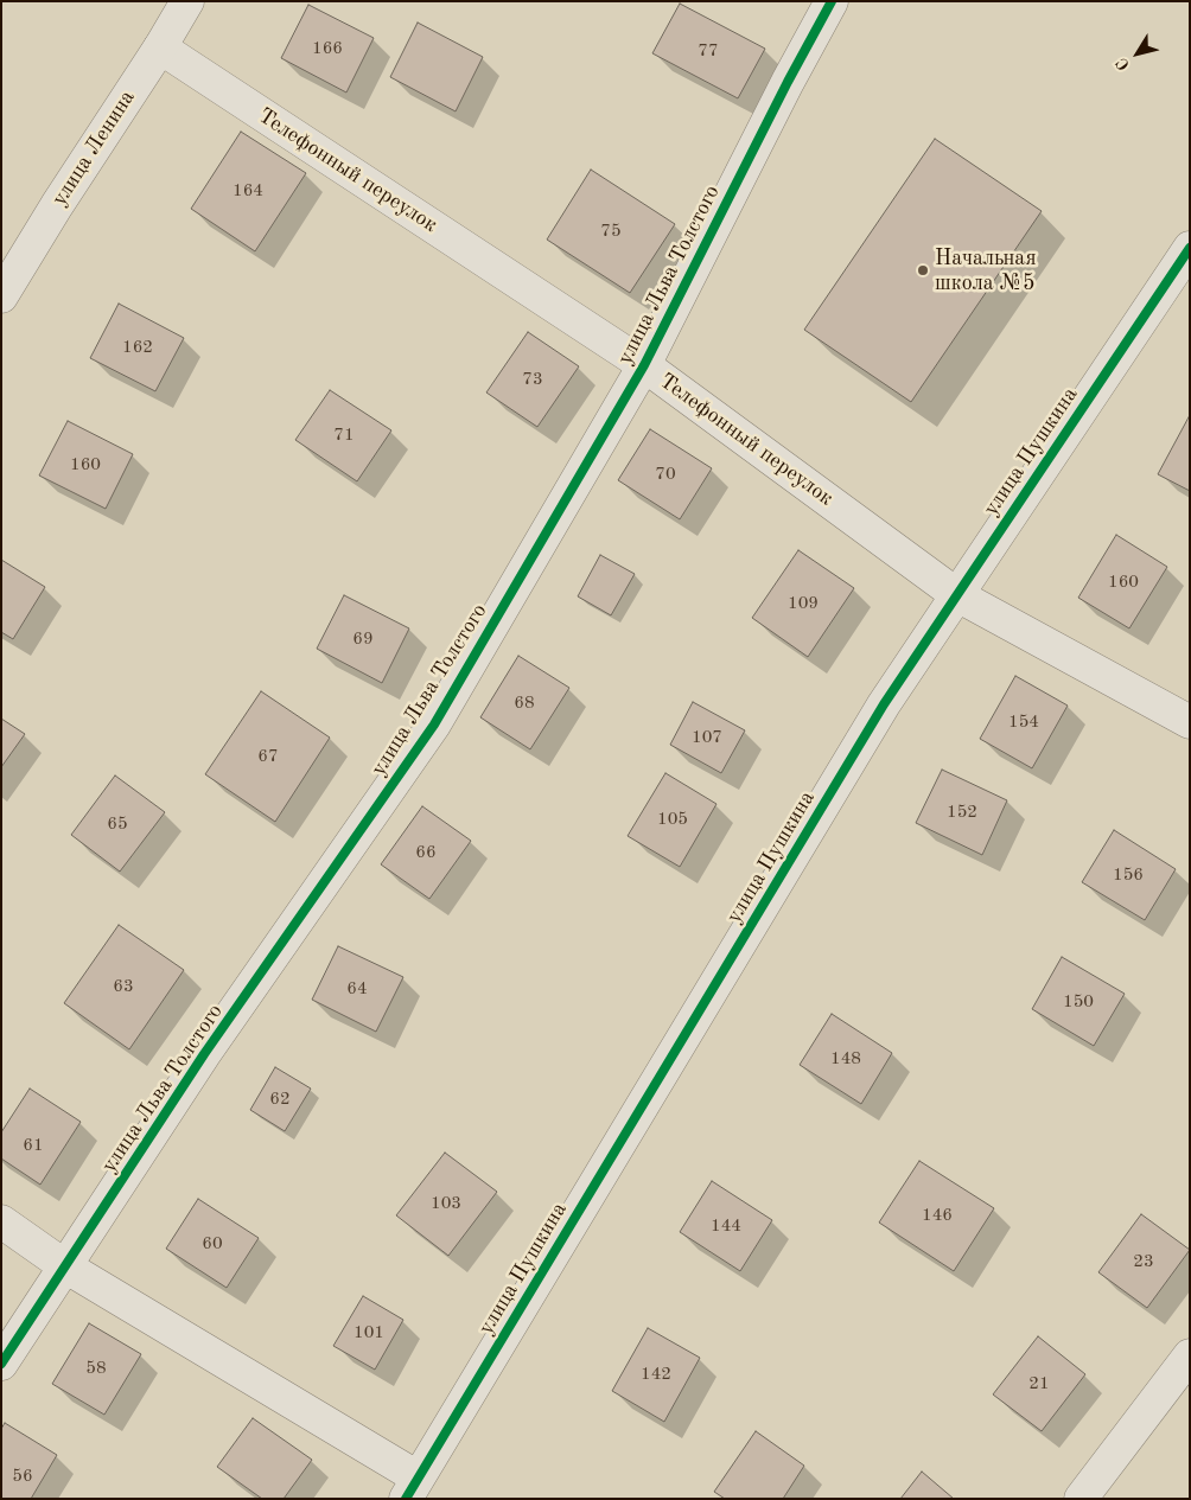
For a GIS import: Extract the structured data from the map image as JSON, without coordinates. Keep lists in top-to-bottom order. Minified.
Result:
{"streets":{"street":["улица Ленина","Телефонный переулок","улица Льва Толстого","улица Пушкина"]},"crossings":[["улица Ленина","Телефонный переулок"],["Телефонный переулок","улица Льва Толстого"],["Телефонный переулок","улица Пушкина"]],"places":["Начальная школа №5"],"house_numbers":["166","77","164","75","162","73","71","160","70","160","109","69","68","154","107","67","152","105","65","66","156","63","64","150","148","62","61","103","146","144","60","23","101","58","142","21","56"],"north":"bottom left"}
